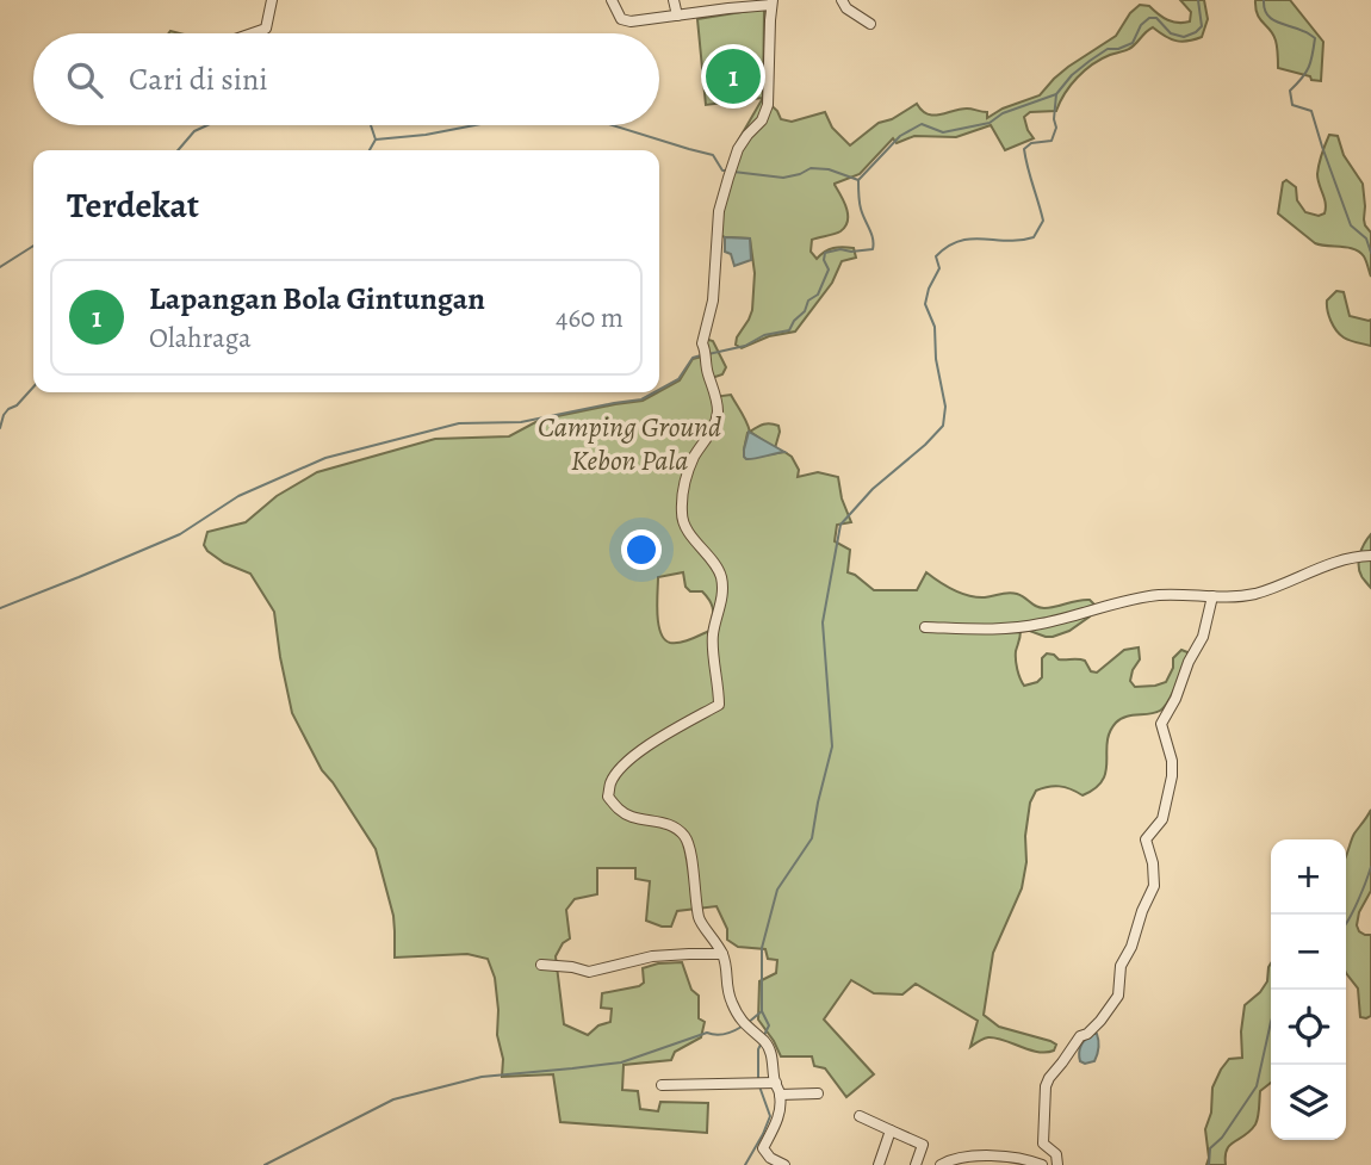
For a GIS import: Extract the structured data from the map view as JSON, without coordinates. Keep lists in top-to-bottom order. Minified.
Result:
{"parks":["Camping Ground Kebon Pala"],"page":{"search":"Cari di sini","pins":"1","heading":"Terdekat","list":[{"mark":"1","name":"Lapangan Bola Gintungan","note":"Olahraga","value":"460 m"}],"map_buttons":["+","−"]}}
